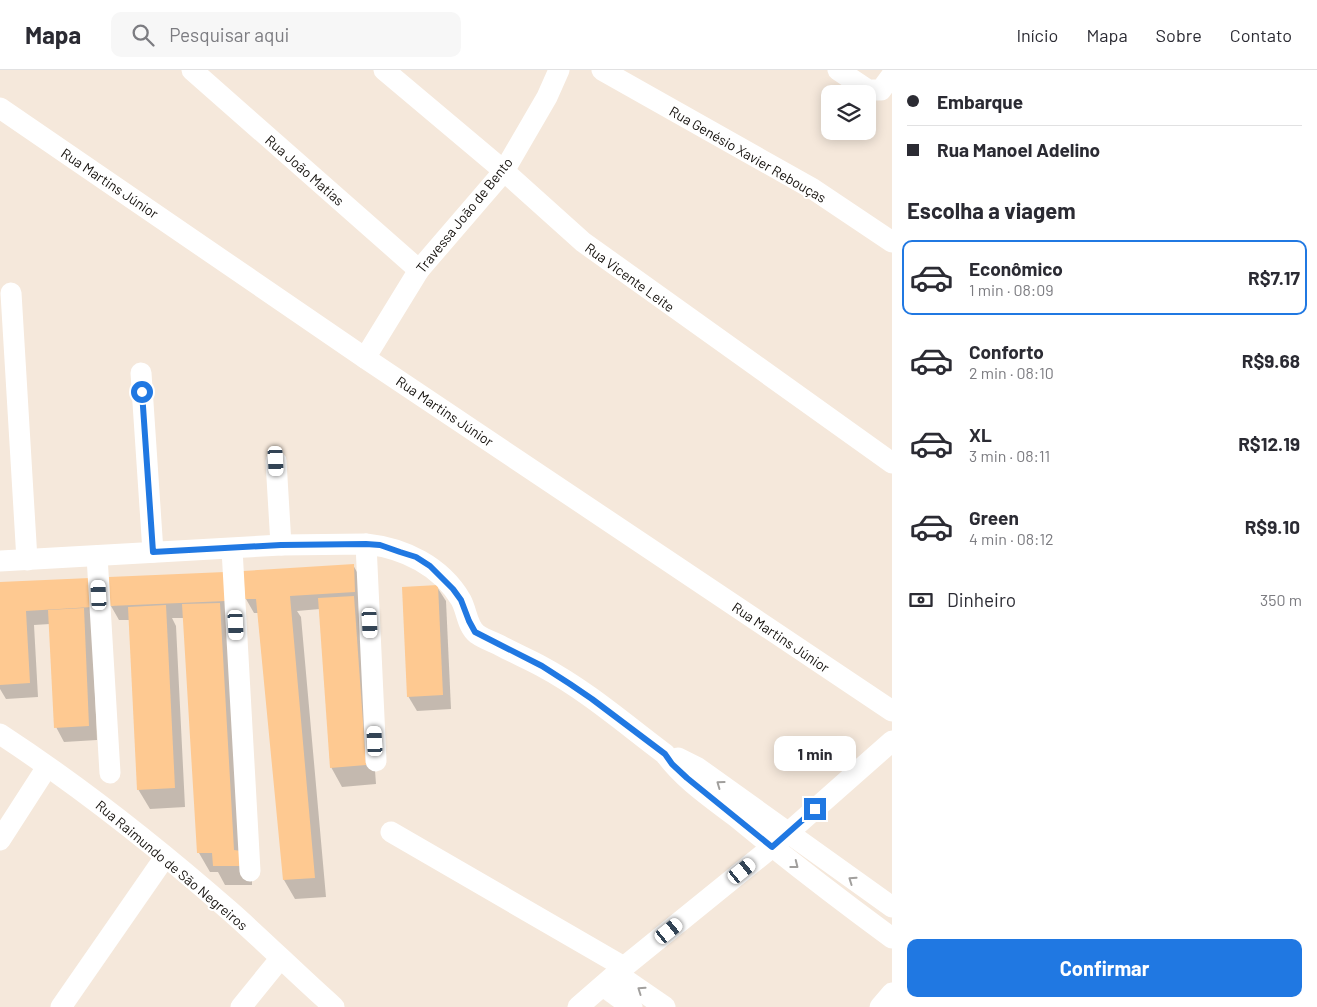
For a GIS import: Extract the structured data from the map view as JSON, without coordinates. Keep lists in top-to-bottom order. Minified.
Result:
{"streets":{"street":["Rua Genésio Xavier Rebouças","Rua João Matias","Rua Martins Júnior","Travessa João de Bento","Rua Vicente Leite","Rua Raimundo de São Negreiros"]},"crossings":[["Rua João Matias","Travessa João de Bento"],["Rua Martins Júnior","Travessa João de Bento"],["Travessa João de Bento","Rua Vicente Leite"]],"page":{"header":"Mapa","search":"Pesquisar aqui","nav":["Início","Mapa","Sobre","Contato"],"banner":["Embarque","Rua Manoel Adelino"],"heading":"Escolha a viagem","list":[{"name":"Econômico","note":"1 min · 08:09","value":"R$7.17"},{"name":"Conforto","note":"2 min · 08:10","value":"R$9.68"},{"name":"XL","note":"3 min · 08:11","value":"R$12.19"},{"name":"Green","note":"4 min · 08:12","value":"R$9.10"}],"pay":["Dinheiro","350 m"],"bubble":"1 min","buttons":"Confirmar"}}
